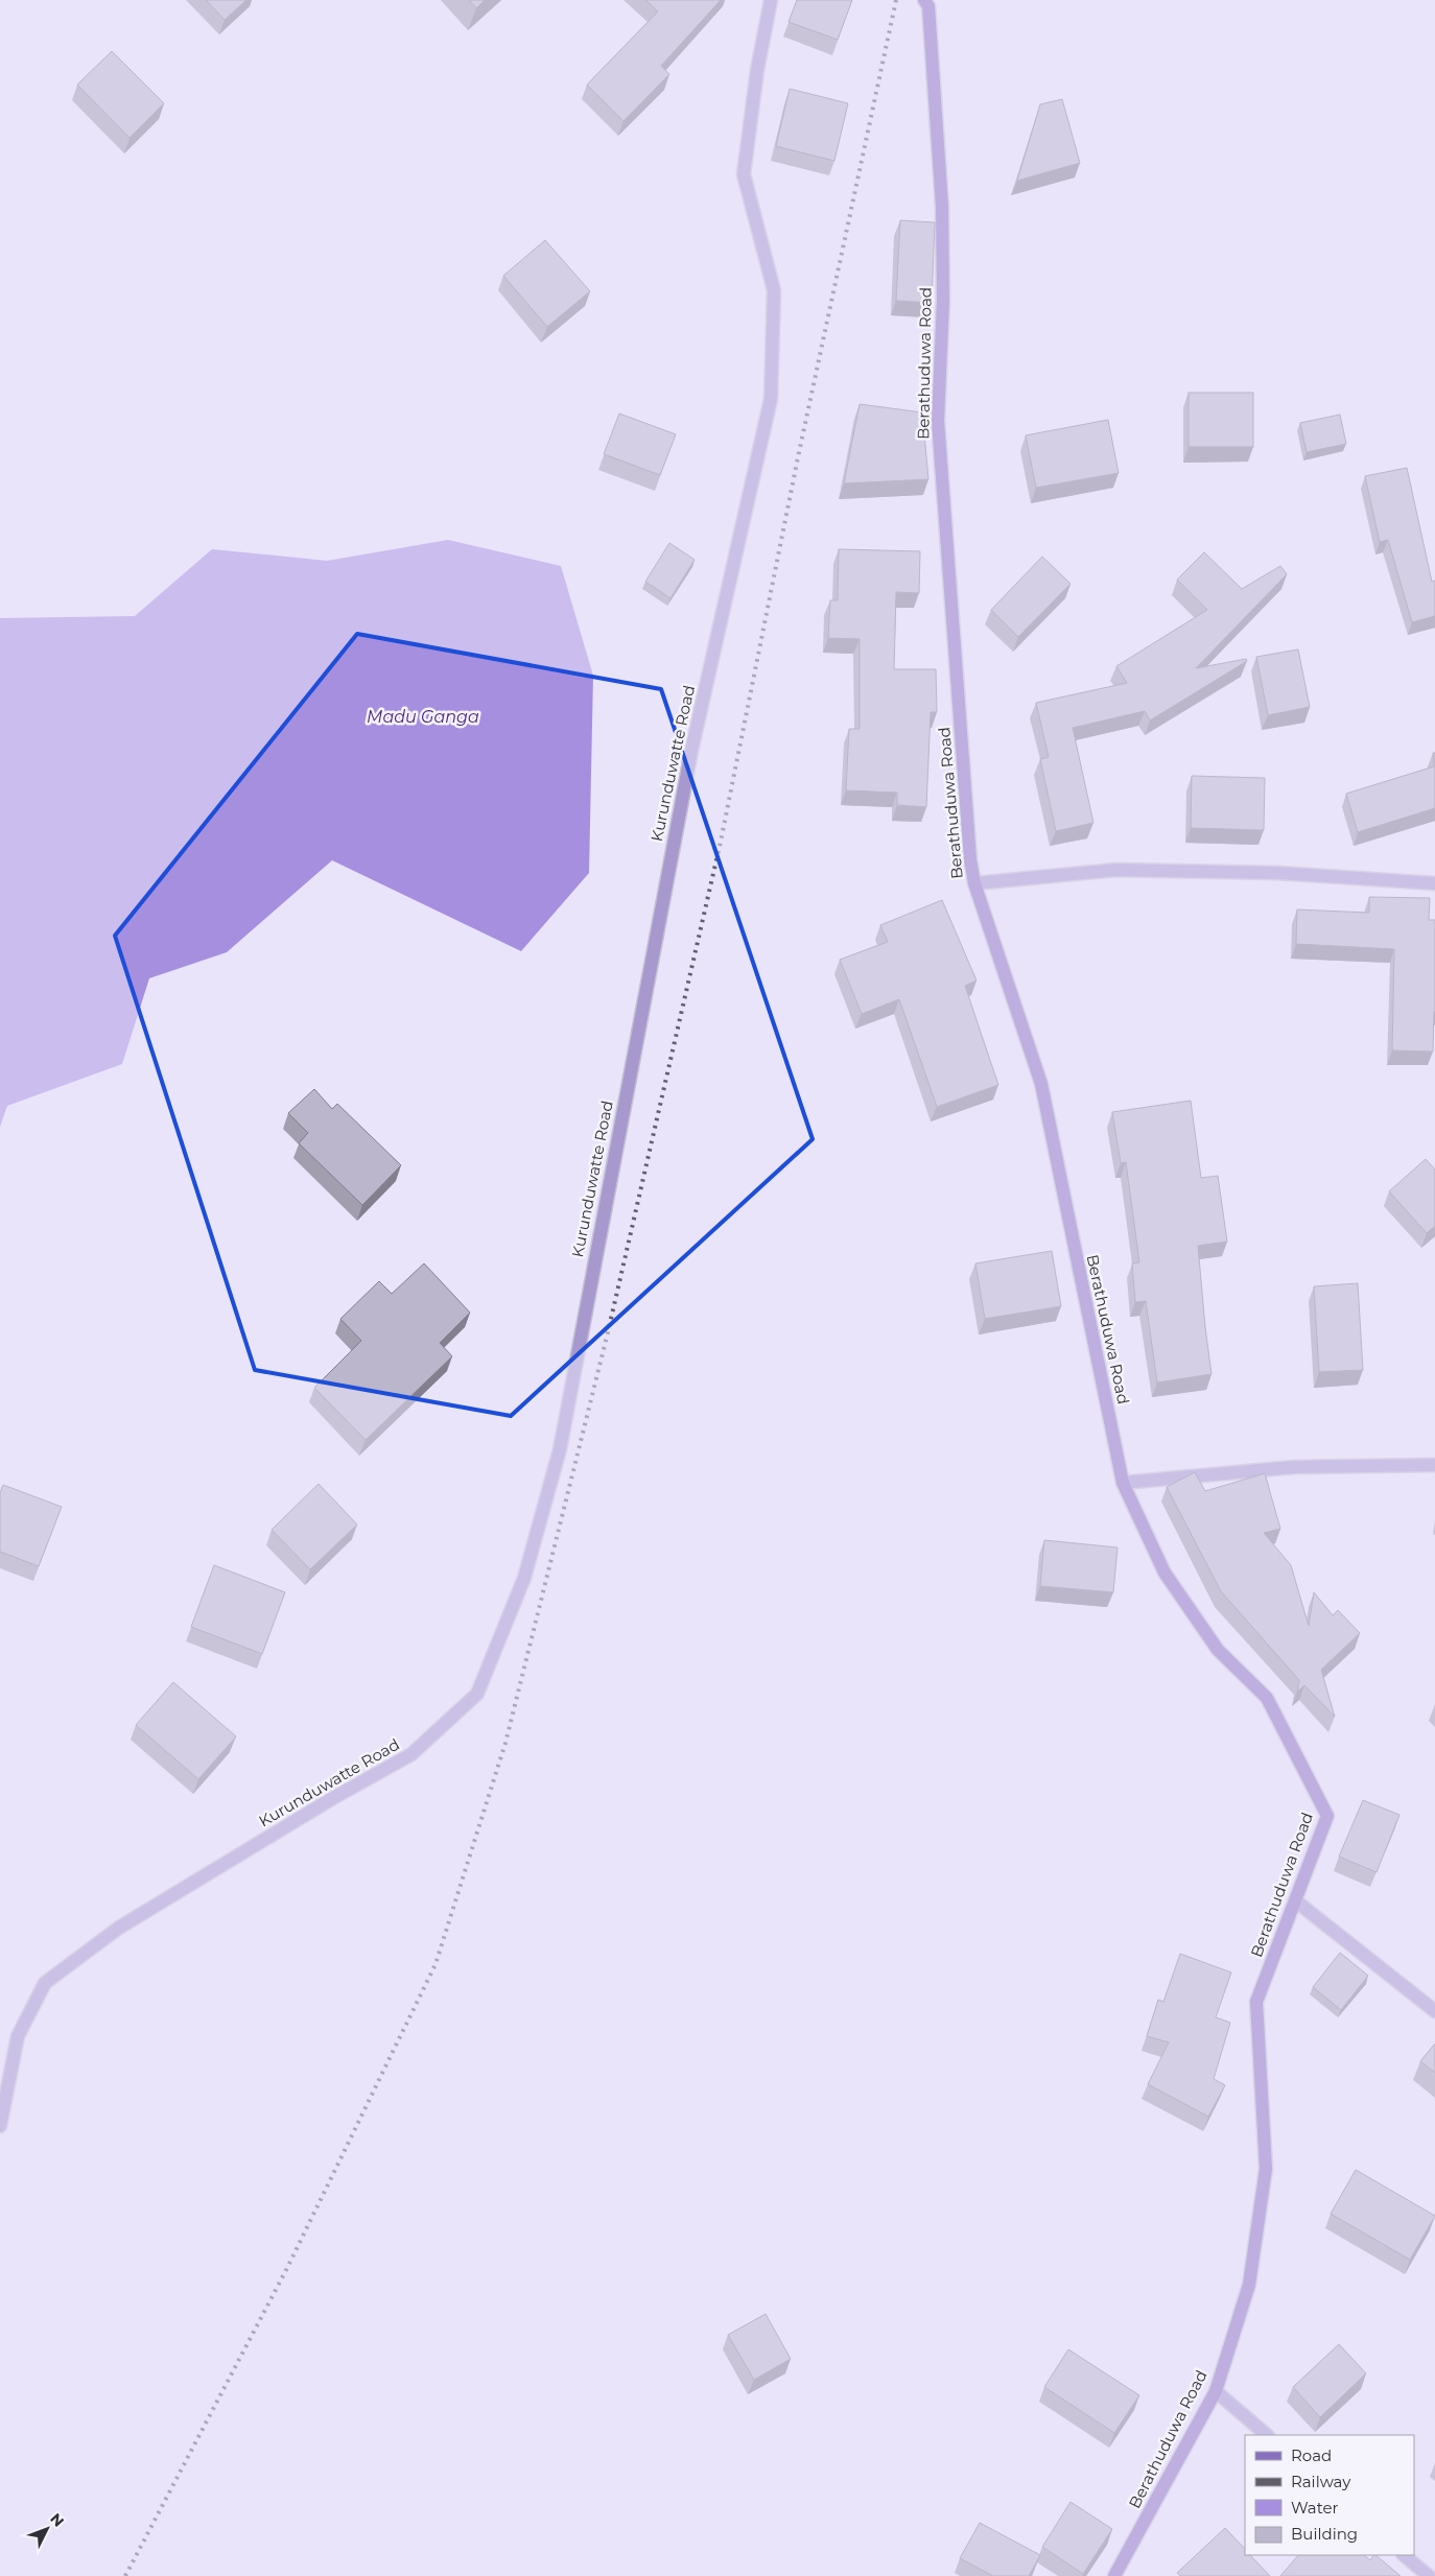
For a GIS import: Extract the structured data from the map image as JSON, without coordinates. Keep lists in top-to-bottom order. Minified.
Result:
{"streets":{"street":["Berathuduwa Road","Kurunduwatte Road"]},"water":["Madu Ganga"],"legend":["Road","Railway","Water","Building"],"north":"top right"}
